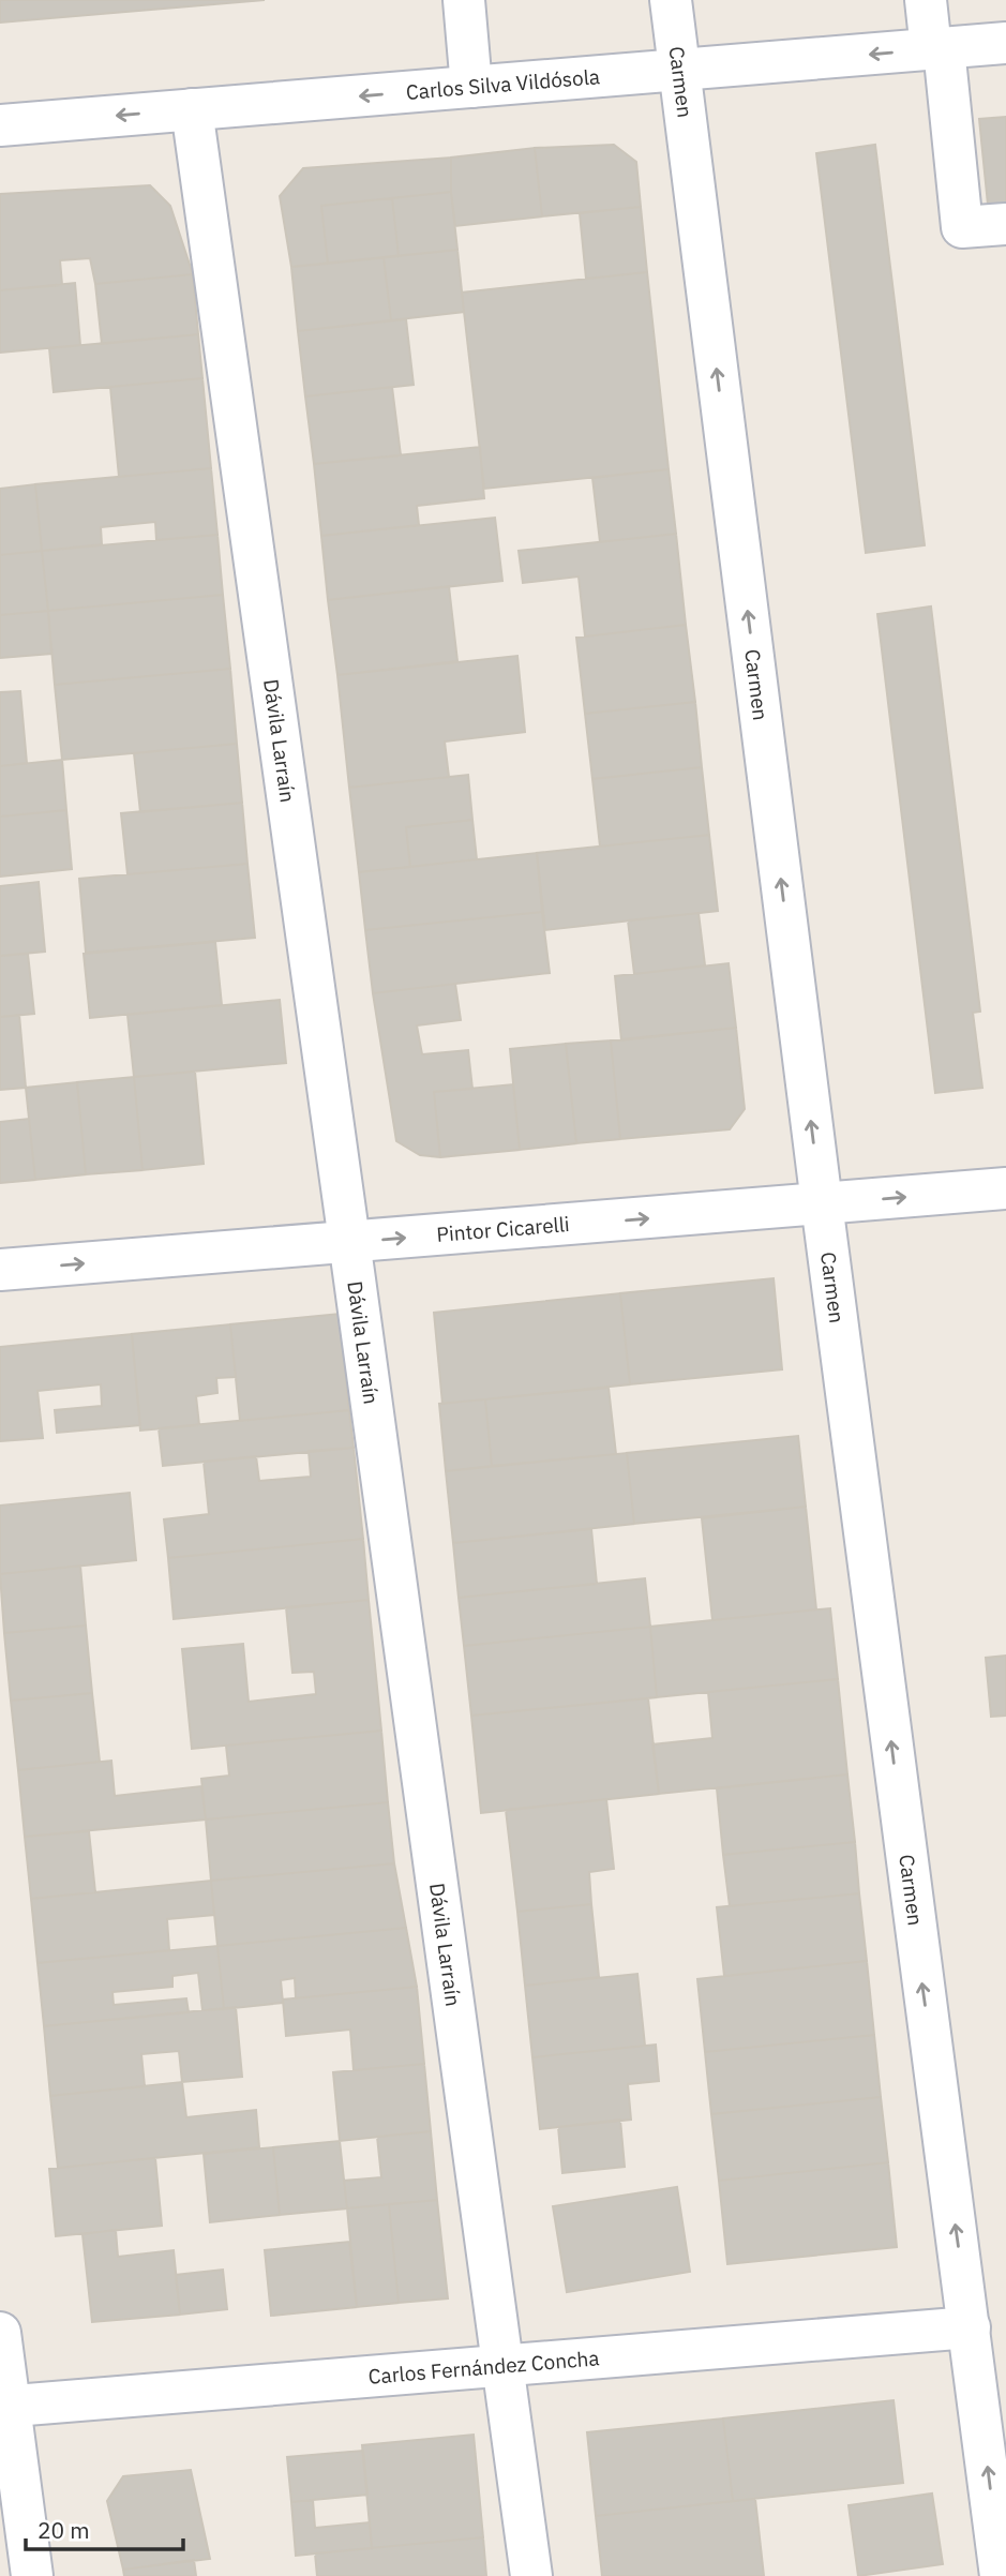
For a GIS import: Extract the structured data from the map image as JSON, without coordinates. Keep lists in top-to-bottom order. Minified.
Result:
{"streets":{"street":["Carmen","Carlos Silva Vildósola","Dávila Larraín","Pintor Cicarelli","Carlos Fernández Concha"]},"crossings":[["Carmen","Carlos Silva Vildósola"],["Carmen","Pintor Cicarelli"],["Carmen","Carlos Fernández Concha"],["Carlos Silva Vildósola","Dávila Larraín"],["Dávila Larraín","Pintor Cicarelli"],["Dávila Larraín","Carlos Fernández Concha"]],"one_way":["Carmen","Carlos Silva Vildósola","Pintor Cicarelli"],"scale_bar":"20 m"}
